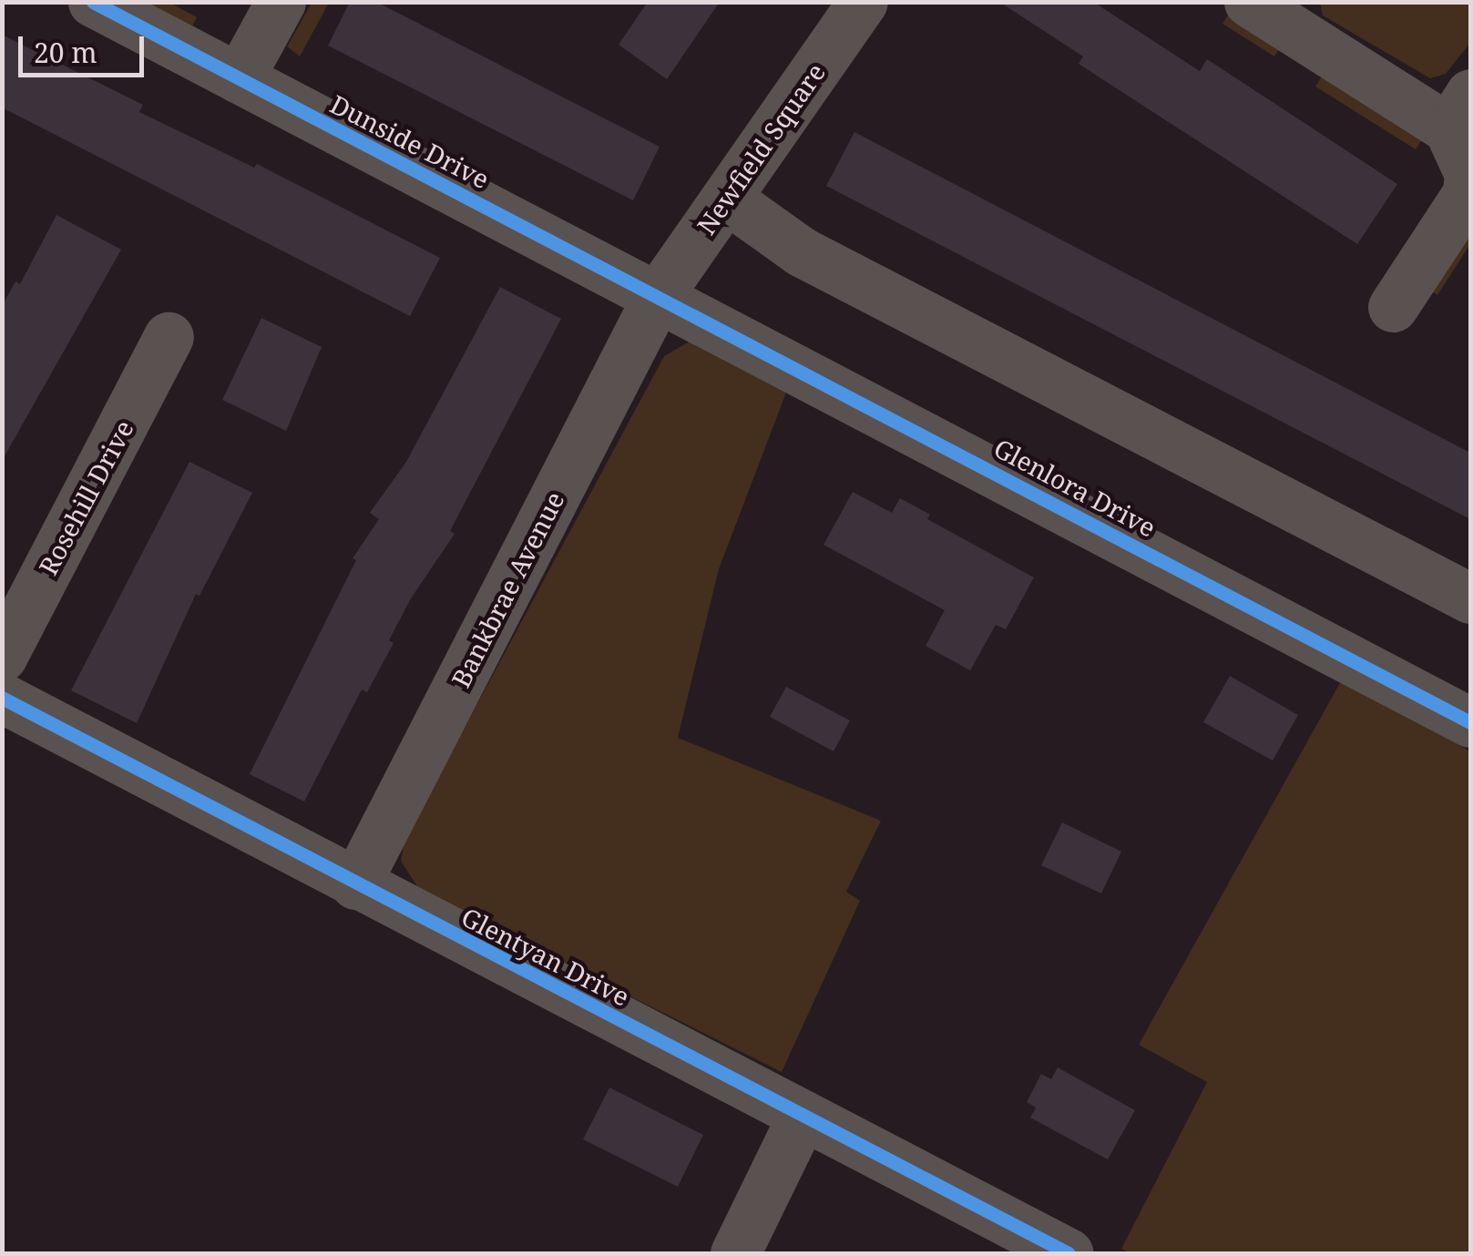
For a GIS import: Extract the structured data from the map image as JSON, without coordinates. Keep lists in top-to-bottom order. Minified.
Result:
{"streets":{"street":["Dunside Drive","Newfield Square","Glenlora Drive","Rosehill Drive","Bankbrae Avenue","Glentyan Drive"]},"crossings":[["Dunside Drive","Newfield Square"],["Dunside Drive","Glenlora Drive"],["Dunside Drive","Bankbrae Avenue"],["Newfield Square","Glenlora Drive"],["Newfield Square","Bankbrae Avenue"],["Glenlora Drive","Bankbrae Avenue"],["Bankbrae Avenue","Glentyan Drive"]],"scale_bar":"20 m"}
